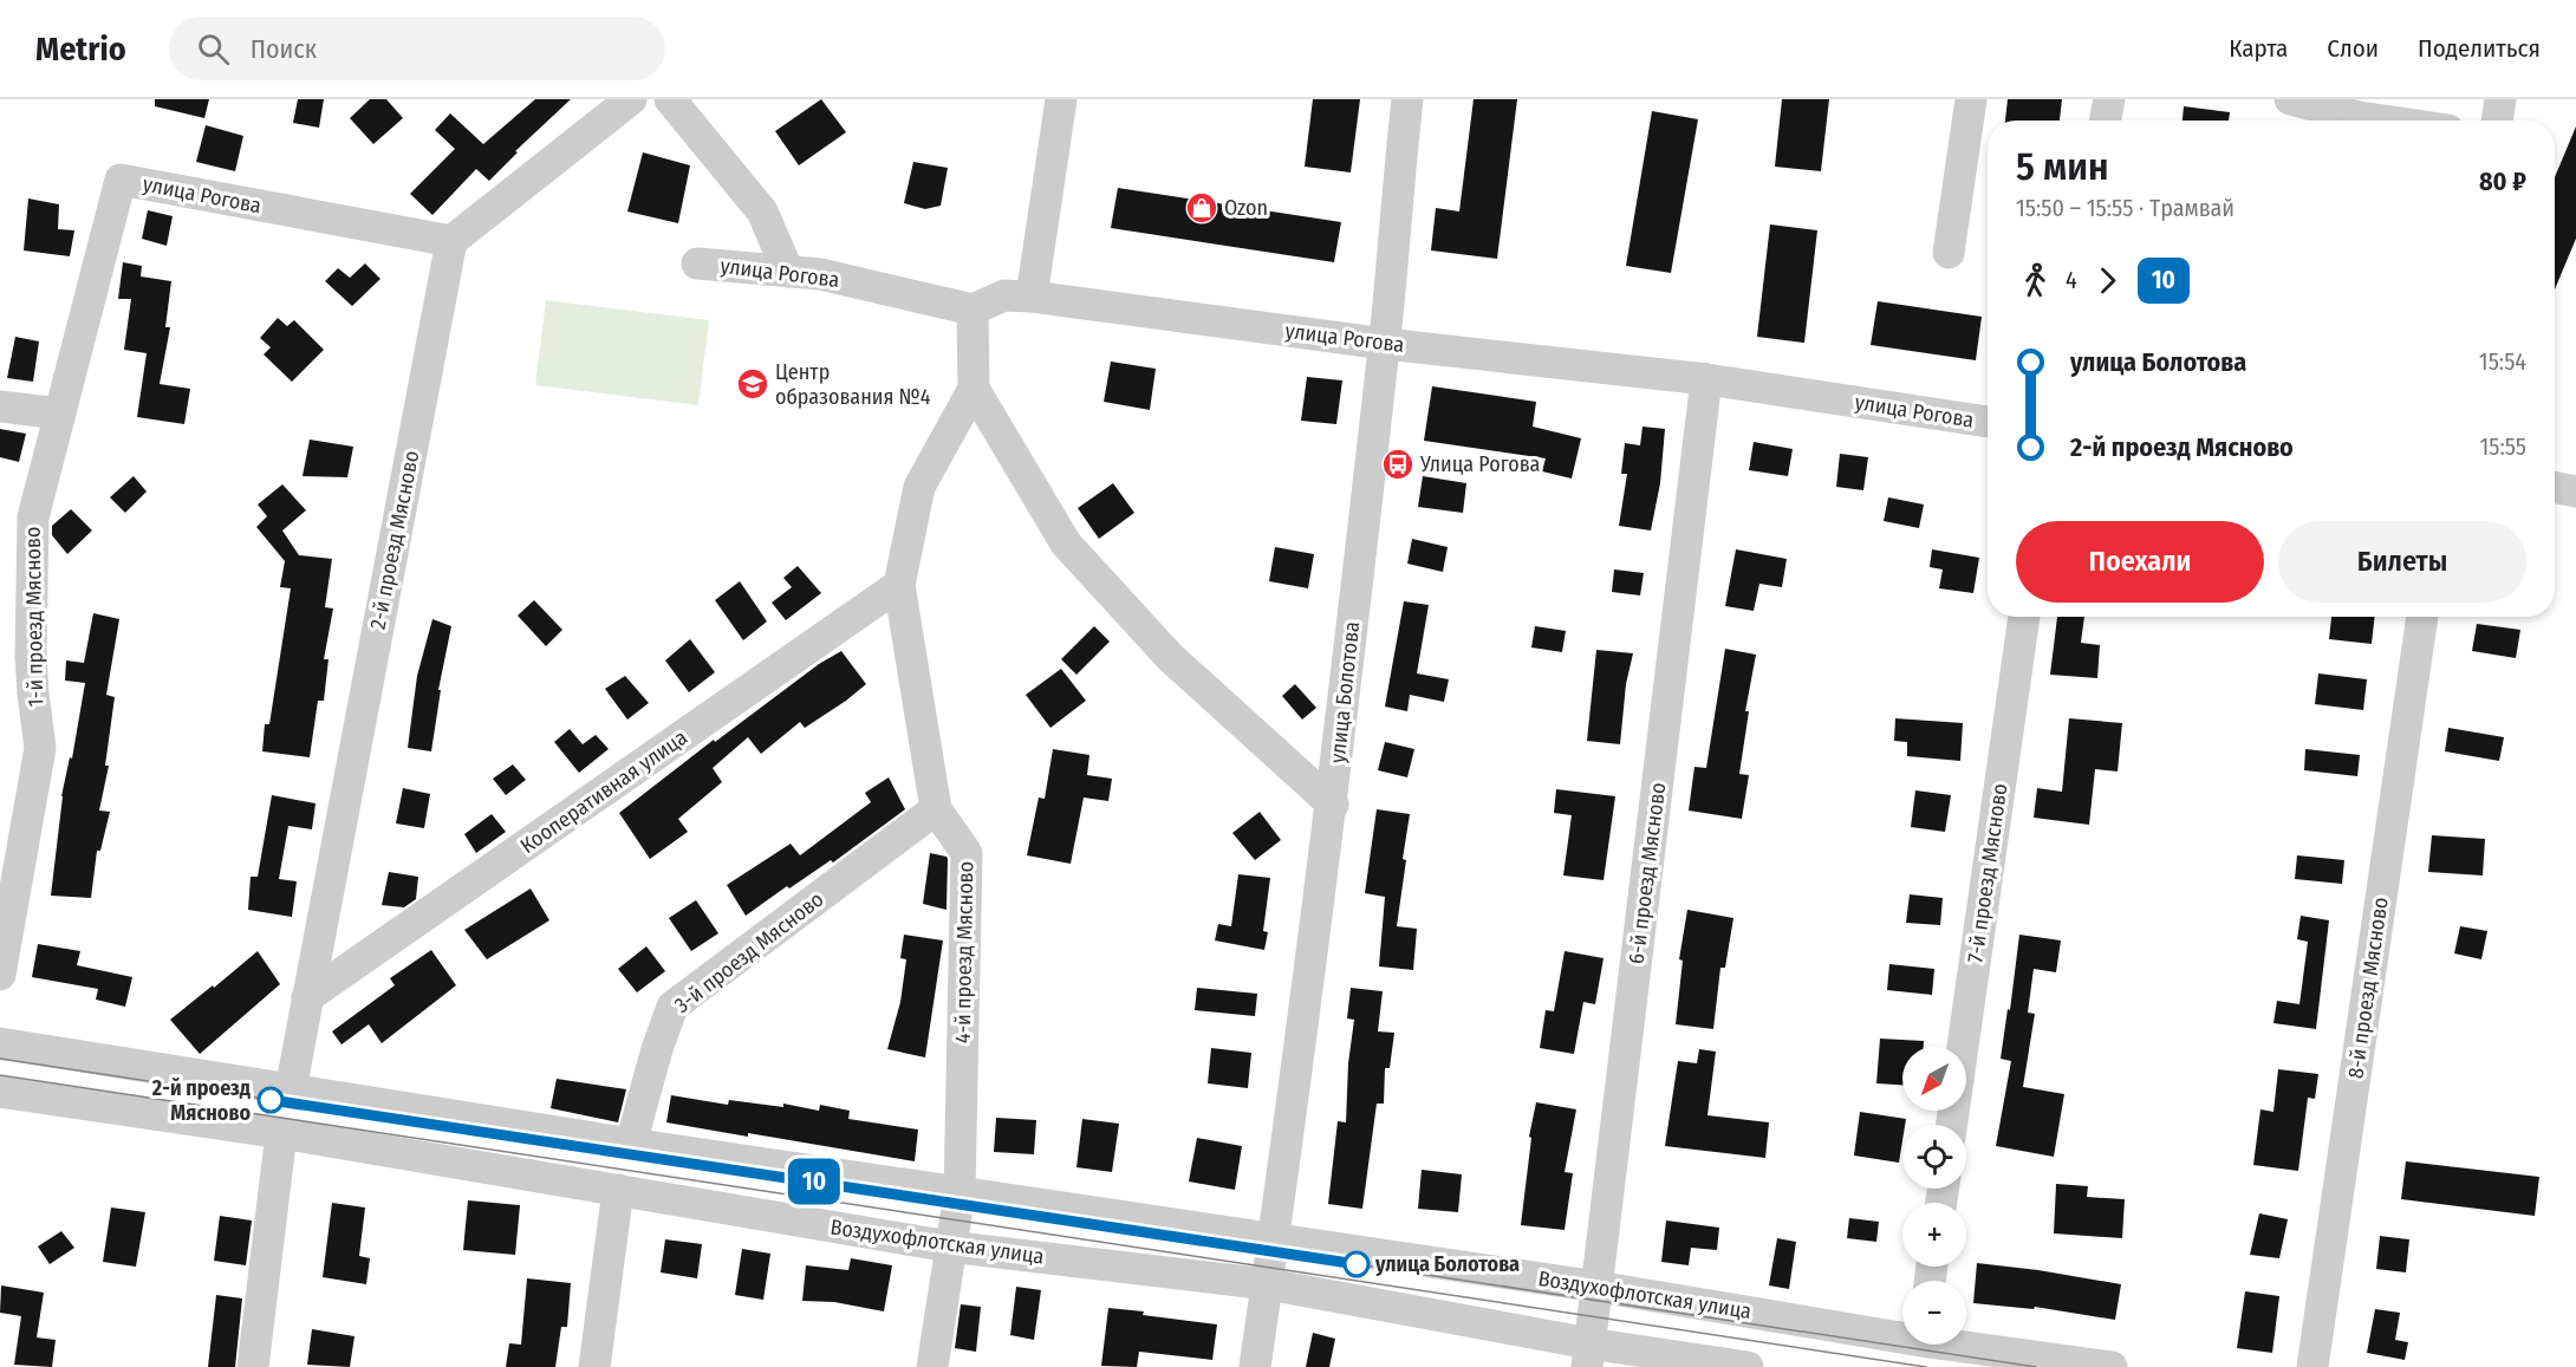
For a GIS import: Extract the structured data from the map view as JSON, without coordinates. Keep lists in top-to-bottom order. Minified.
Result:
{"streets":{"street":["улица Рогова","2-й проезд Мясново","1-й проезд Мясново","улица Болотова","Кооперативная улица","6-й проезд Мясново","7-й проезд Мясново","3-й проезд Мясново","4-й проезд Мясново","8-й проезд Мясново","Воздухофлотская улица"]},"crossings":[["улица Рогова","2-й проезд Мясново"],["улица Рогова","1-й проезд Мясново"],["улица Рогова","улица Болотова"],["улица Рогова","6-й проезд Мясново"],["2-й проезд Мясново","Кооперативная улица"],["2-й проезд Мясново","Воздухофлотская улица"],["улица Болотова","Воздухофлотская улица"],["Кооперативная улица","4-й проезд Мясново"],["6-й проезд Мясново","Воздухофлотская улица"],["3-й проезд Мясново","4-й проезд Мясново"],["3-й проезд Мясново","Воздухофлотская улица"],["4-й проезд Мясново","Воздухофлотская улица"]],"places":{"shop":["Ozon"],"school or university":["Центр образования №4"],"bus stop":["Улица Рогова"],"other":["2-й проезд Мясново","улица Болотова"]},"lines":["tram line 10"],"north":"bottom left","page":{"header":"Metrio","search":"Поиск","nav":["Карта","Слои","Поделиться"],"on_map":"10","heading":["5 мин","15:50 – 15:55 · Трамвай","80 ₽"],"legs":["4","10"],"list":[{"name":"улица Болотова","value":"15:54"},{"name":"2-й проезд Мясново","value":"15:55"}],"buttons":["Поехали","Билеты"],"map_buttons":["+","−"]}}
